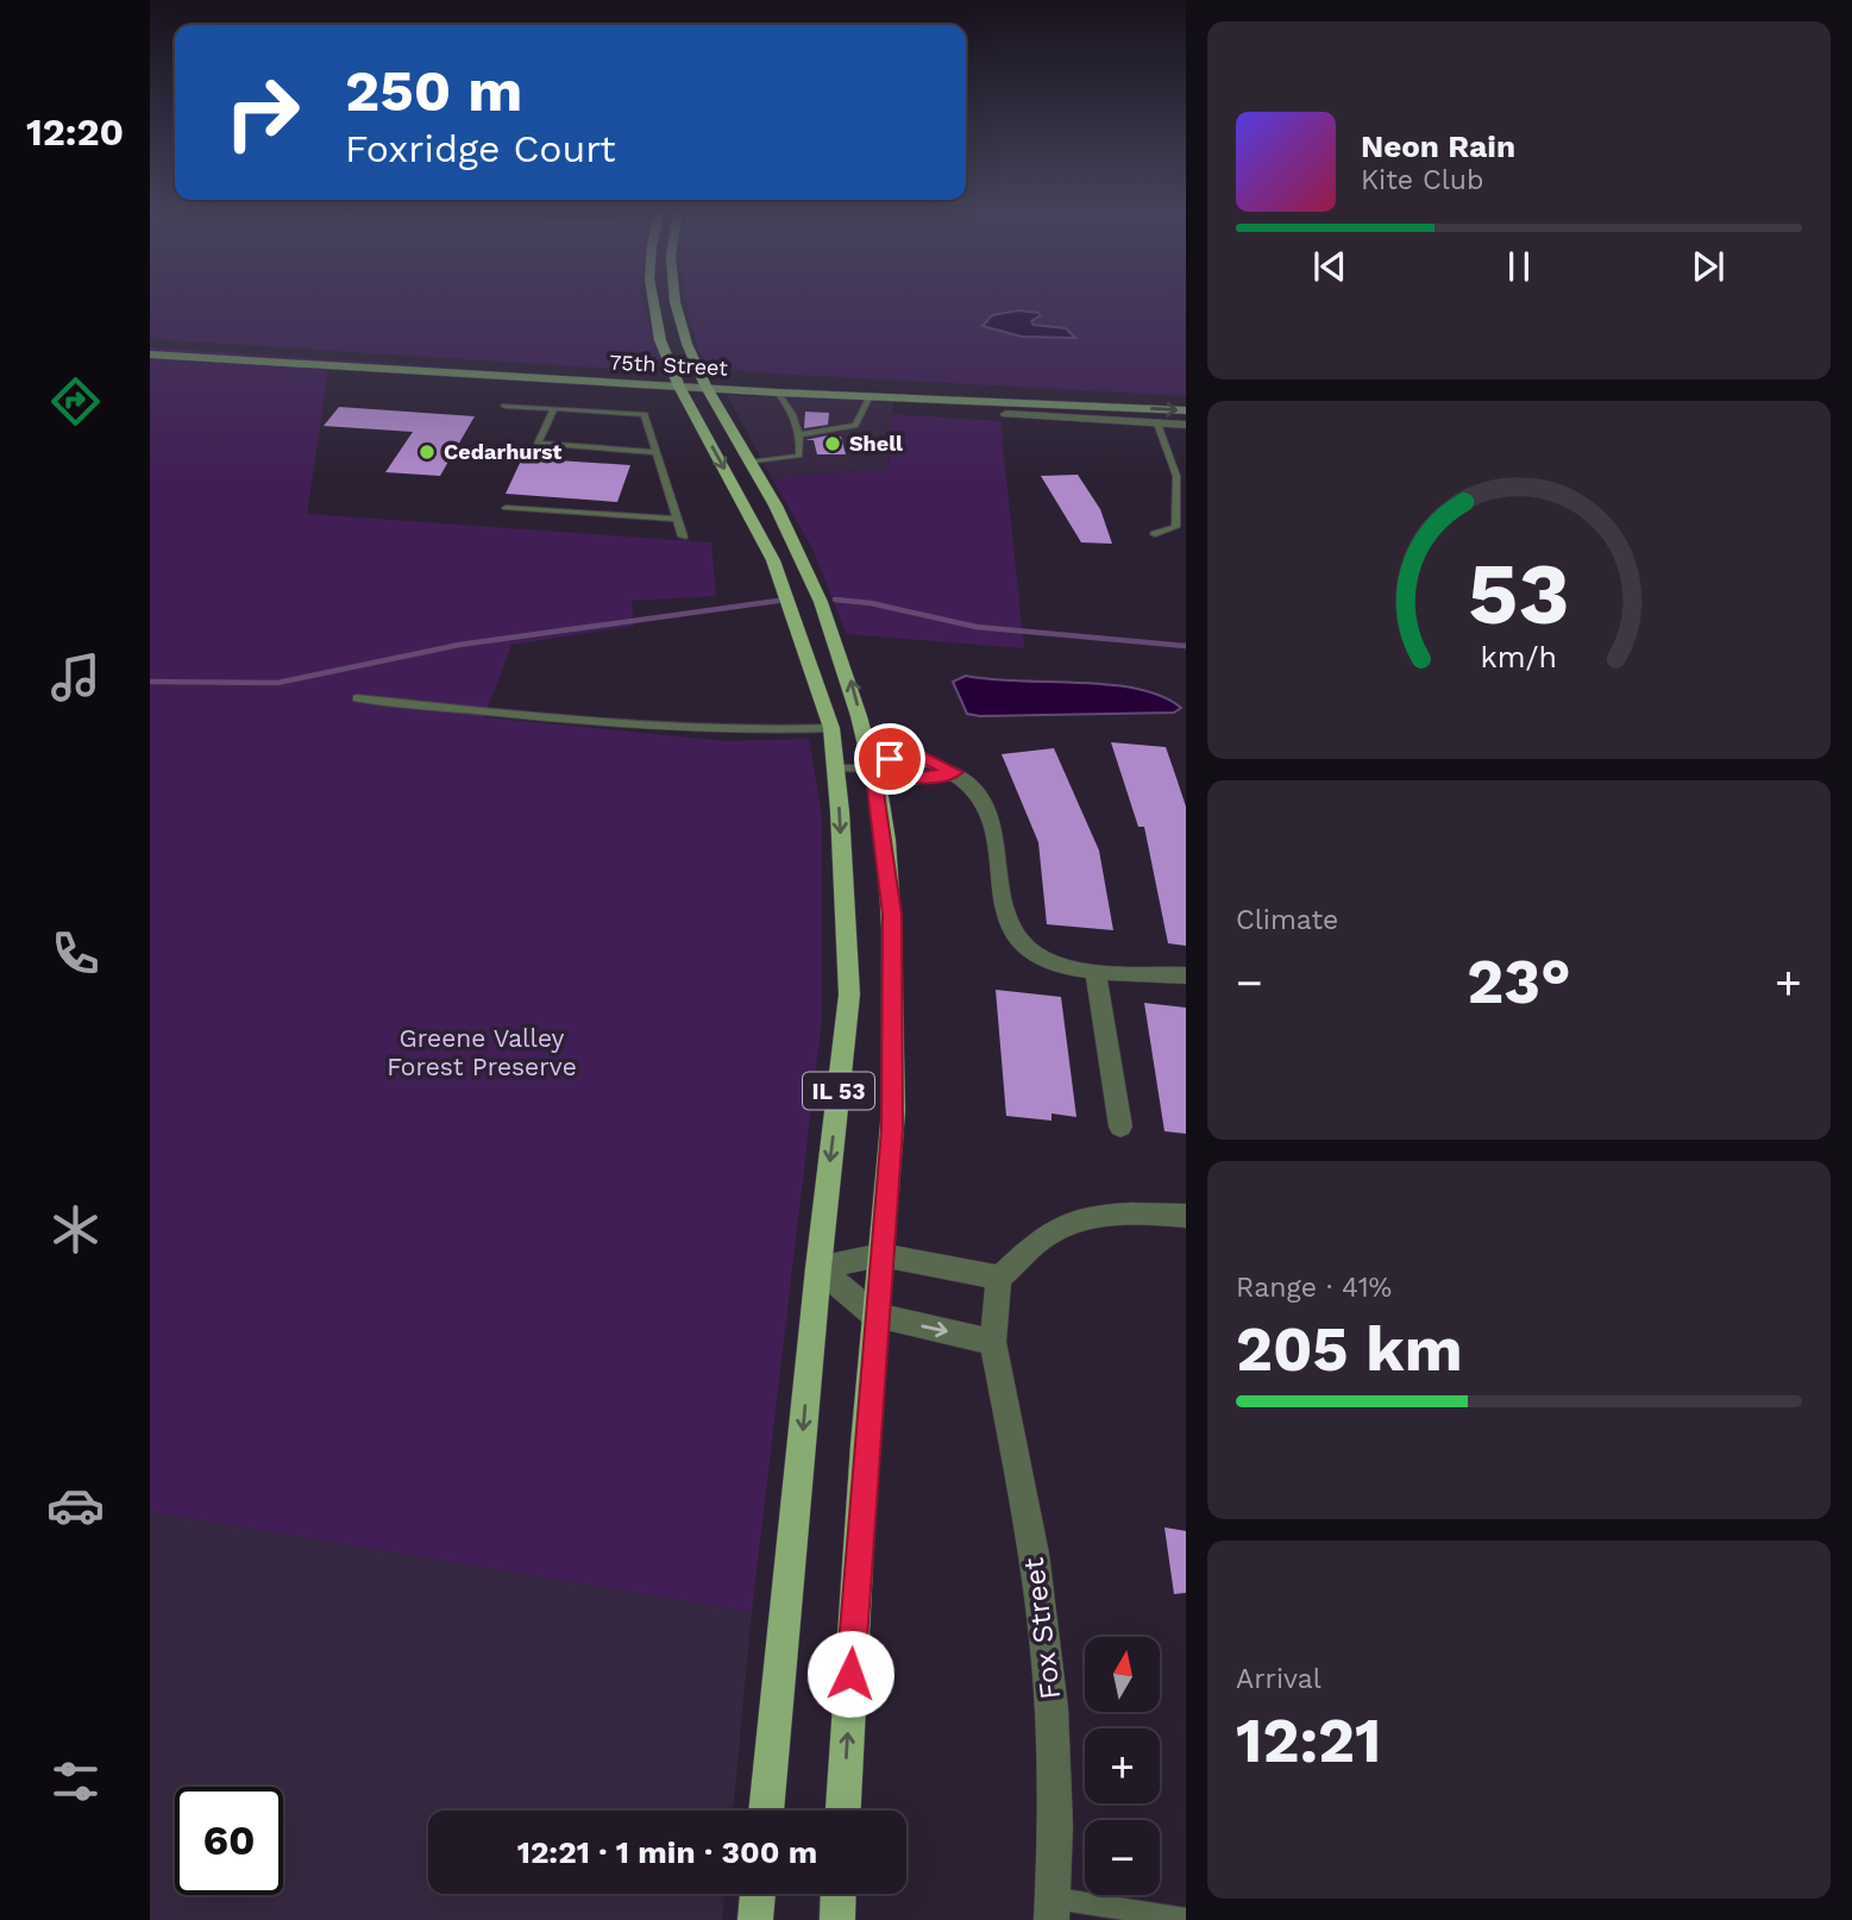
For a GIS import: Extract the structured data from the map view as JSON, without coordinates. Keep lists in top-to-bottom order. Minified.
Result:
{"streets":{"main road":["75th Street","IL 53"],"street":["Fox Street"]},"crossings":[["75th Street","IL 53"]],"parks":["Greene Valley Forest Preserve"],"places":["Shell","Cedarhurst"],"north":"top","page":{"tabs":"12:20","turn":["250 m","Foxridge Court"],"song":["Neon Rain","Kite Club"],"tile":["Climate",["Range · 41%","205 km"],["Arrival","12:21"]],"heat":["−","23°","+"],"map_buttons":["+","−"],"limit":"60","trip":"12:21 · 1 min · 300 m","gauge":["53","km/h"]}}
